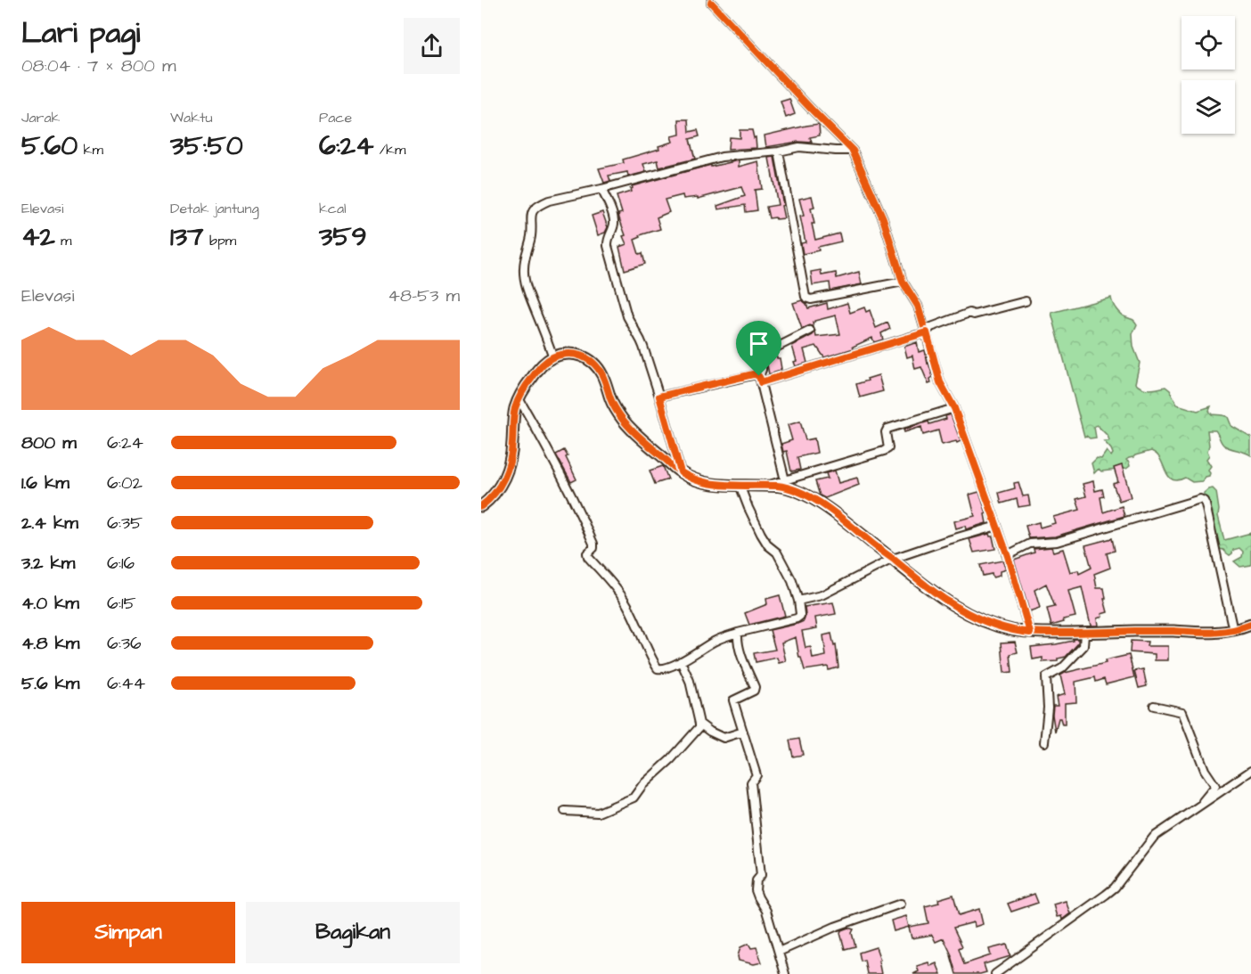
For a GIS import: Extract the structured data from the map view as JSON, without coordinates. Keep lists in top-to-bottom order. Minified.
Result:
{"page":{"heading":["Lari pagi","08:04 · 7 × 800 m"],"stats":[["Jarak","5.60 km"],["Waktu","35:50"],["Pace","6:24 /km"],["Elevasi","42 m"],["Detak jantung","137 bpm"],["kcal","359"]],"chart":["Elevasi","48–53 m"],"list":[{"name":"800 m","note":"6:24"},{"name":"1.6 km","note":"6:02"},{"name":"2.4 km","note":"6:35"},{"name":"3.2 km","note":"6:16"},{"name":"4.0 km","note":"6:15"},{"name":"4.8 km","note":"6:36"},{"name":"5.6 km","note":"6:44"}],"buttons":["Simpan","Bagikan"]}}
